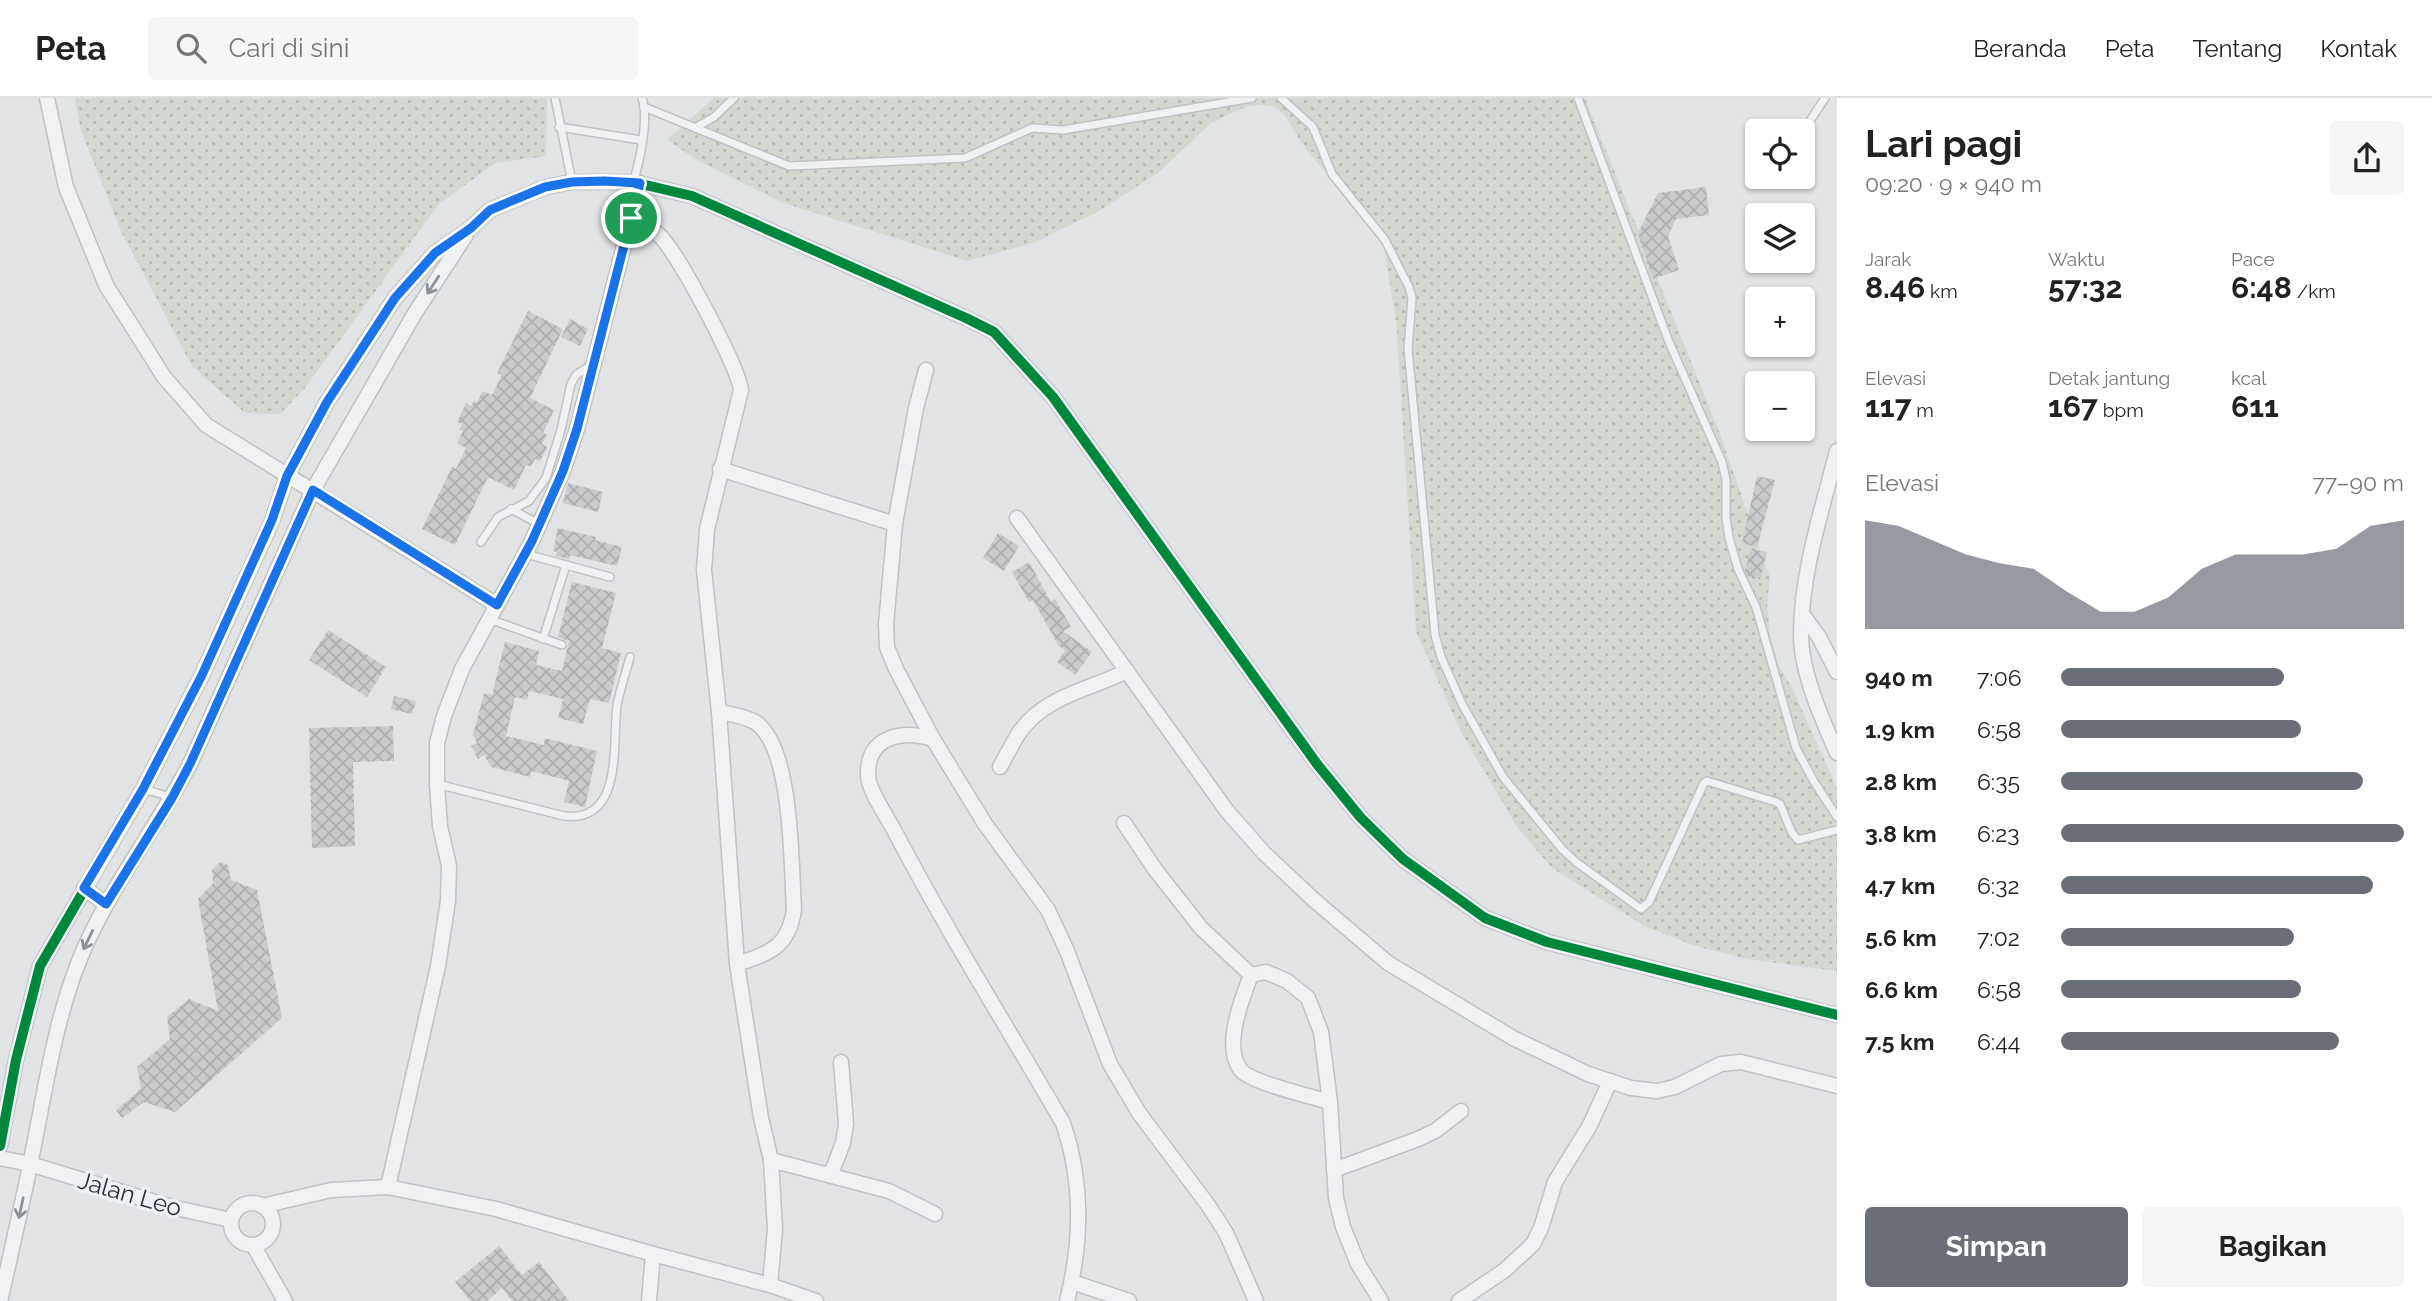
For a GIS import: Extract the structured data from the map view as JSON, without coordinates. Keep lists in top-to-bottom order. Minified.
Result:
{"streets":{"street":["Jalan Leo"]},"page":{"header":"Peta","search":"Cari di sini","nav":["Beranda","Peta","Tentang","Kontak"],"heading":["Lari pagi","09:20 · 9 × 940 m"],"map_buttons":["+","−"],"stats":[["Jarak","8.46 km"],["Waktu","57:32"],["Pace","6:48 /km"],["Elevasi","117 m"],["Detak jantung","167 bpm"],["kcal","611"]],"chart":["Elevasi","77–90 m"],"list":[{"name":"940 m","note":"7:06"},{"name":"1.9 km","note":"6:58"},{"name":"2.8 km","note":"6:35"},{"name":"3.8 km","note":"6:23"},{"name":"4.7 km","note":"6:32"},{"name":"5.6 km","note":"7:02"},{"name":"6.6 km","note":"6:58"},{"name":"7.5 km","note":"6:44"}],"buttons":["Simpan","Bagikan"]}}
